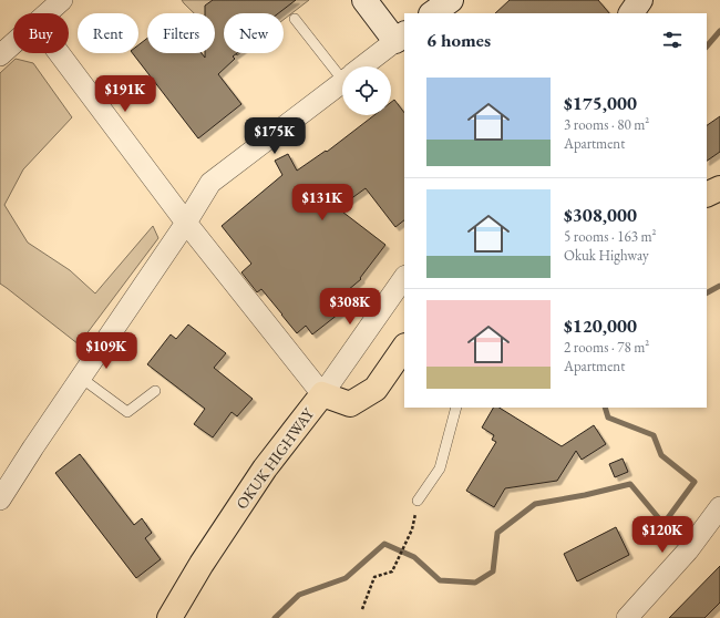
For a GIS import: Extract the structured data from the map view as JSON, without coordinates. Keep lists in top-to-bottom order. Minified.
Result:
{"streets":{"main road":["OKUK HIGHWAY"]},"page":{"chip":["Buy","Rent","Filters","New"],"heading":"6 homes","list":[{"name":"$175,000","note":"3 rooms · 80 m² · Apartment"},{"name":"$308,000","note":"5 rooms · 163 m² · Okuk Highway"},{"name":"$120,000","note":"2 rooms · 78 m² · Apartment"}],"price":["$191K","$175K","$131K","$308K","$109K","$120K"]}}
